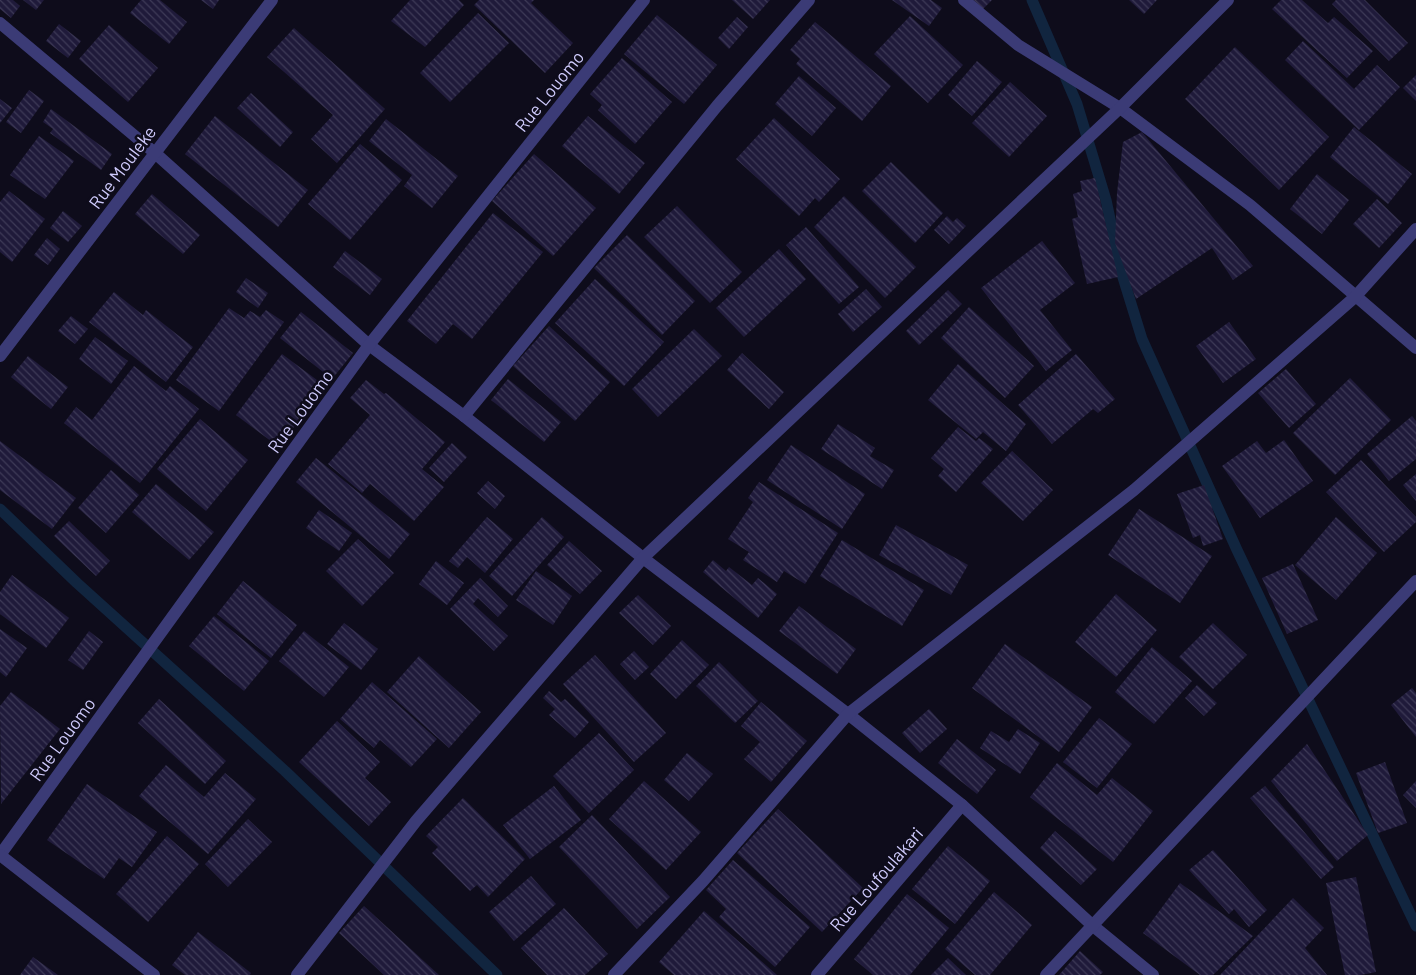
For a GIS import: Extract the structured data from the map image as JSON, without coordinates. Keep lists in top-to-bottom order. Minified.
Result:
{"streets":{"street":["Rue Louomo","Rue Mouleke","Rue Loufoulakari"]}}
